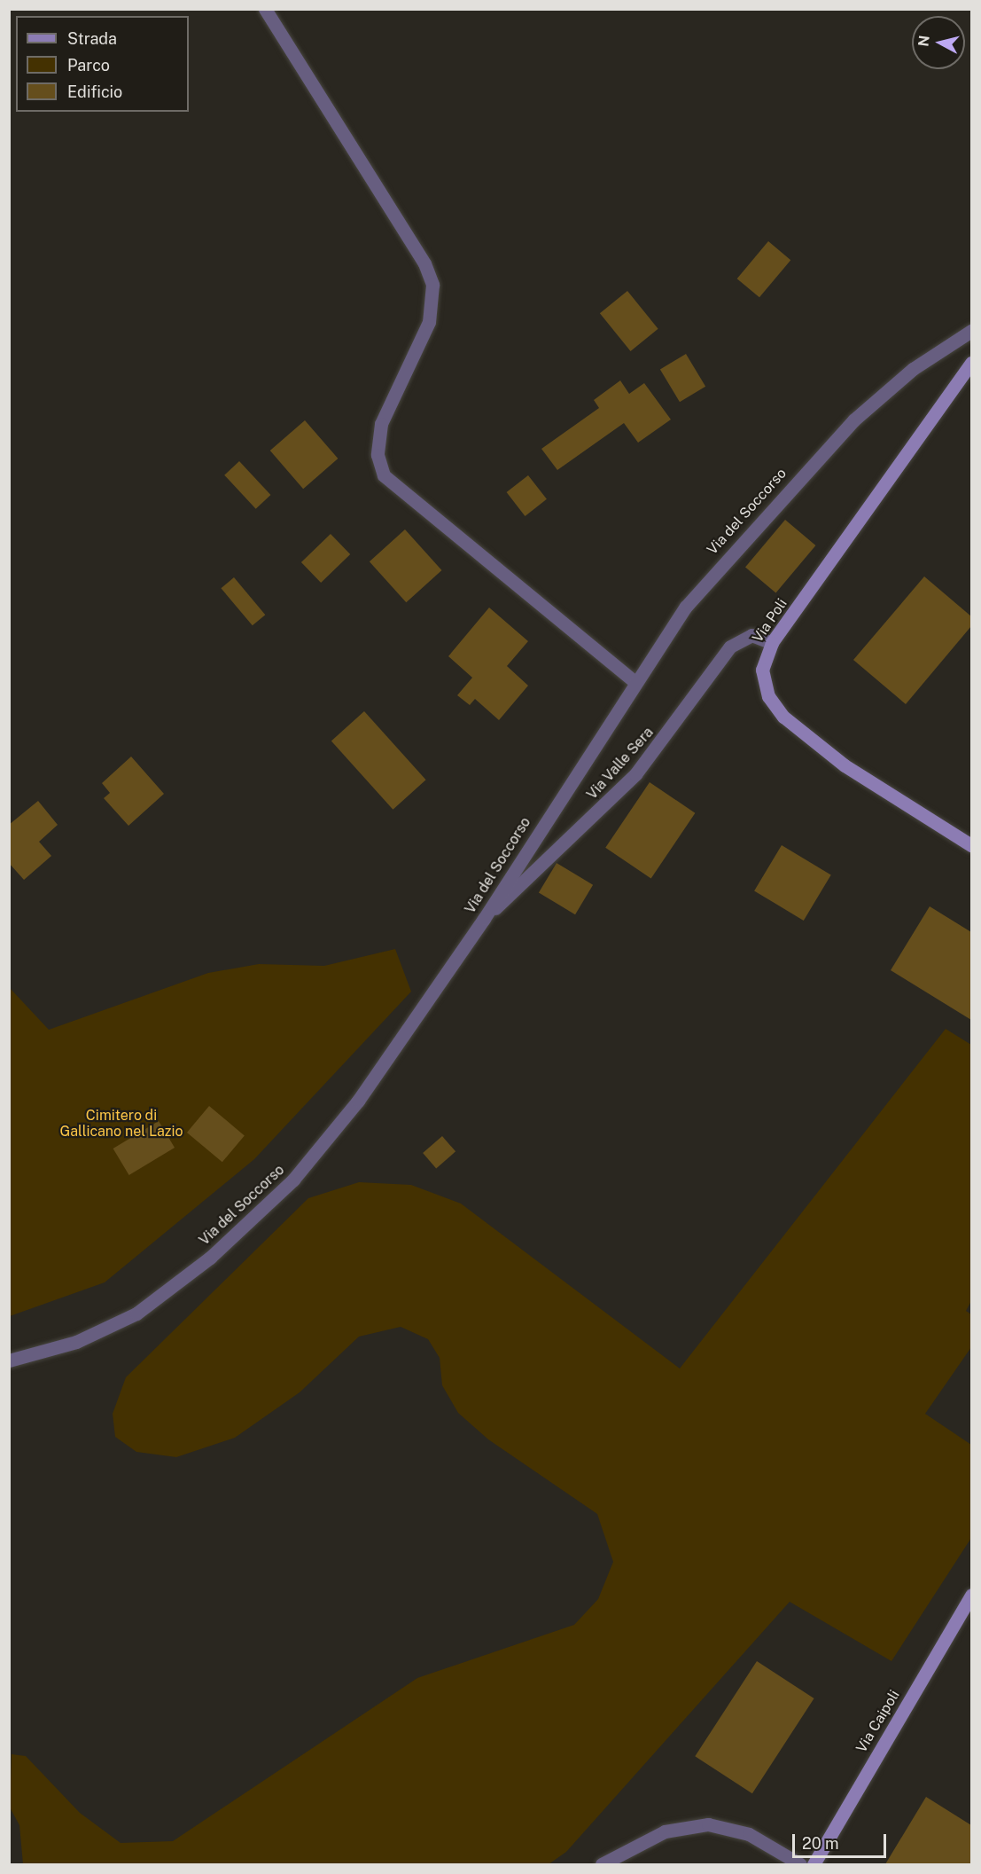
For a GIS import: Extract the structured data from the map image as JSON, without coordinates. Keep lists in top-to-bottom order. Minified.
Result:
{"streets":{"street":["Via del Soccorso","Via Poli","Via Valle Sera","Via Caipoli"]},"crossings":[["Via del Soccorso","Via Valle Sera"],["Via Poli","Via Valle Sera"]],"parks":["Cimitero di Gallicano nel Lazio"],"legend":["Strada","Parco","Edificio"],"scale_bar":"20 m","north":"left"}
